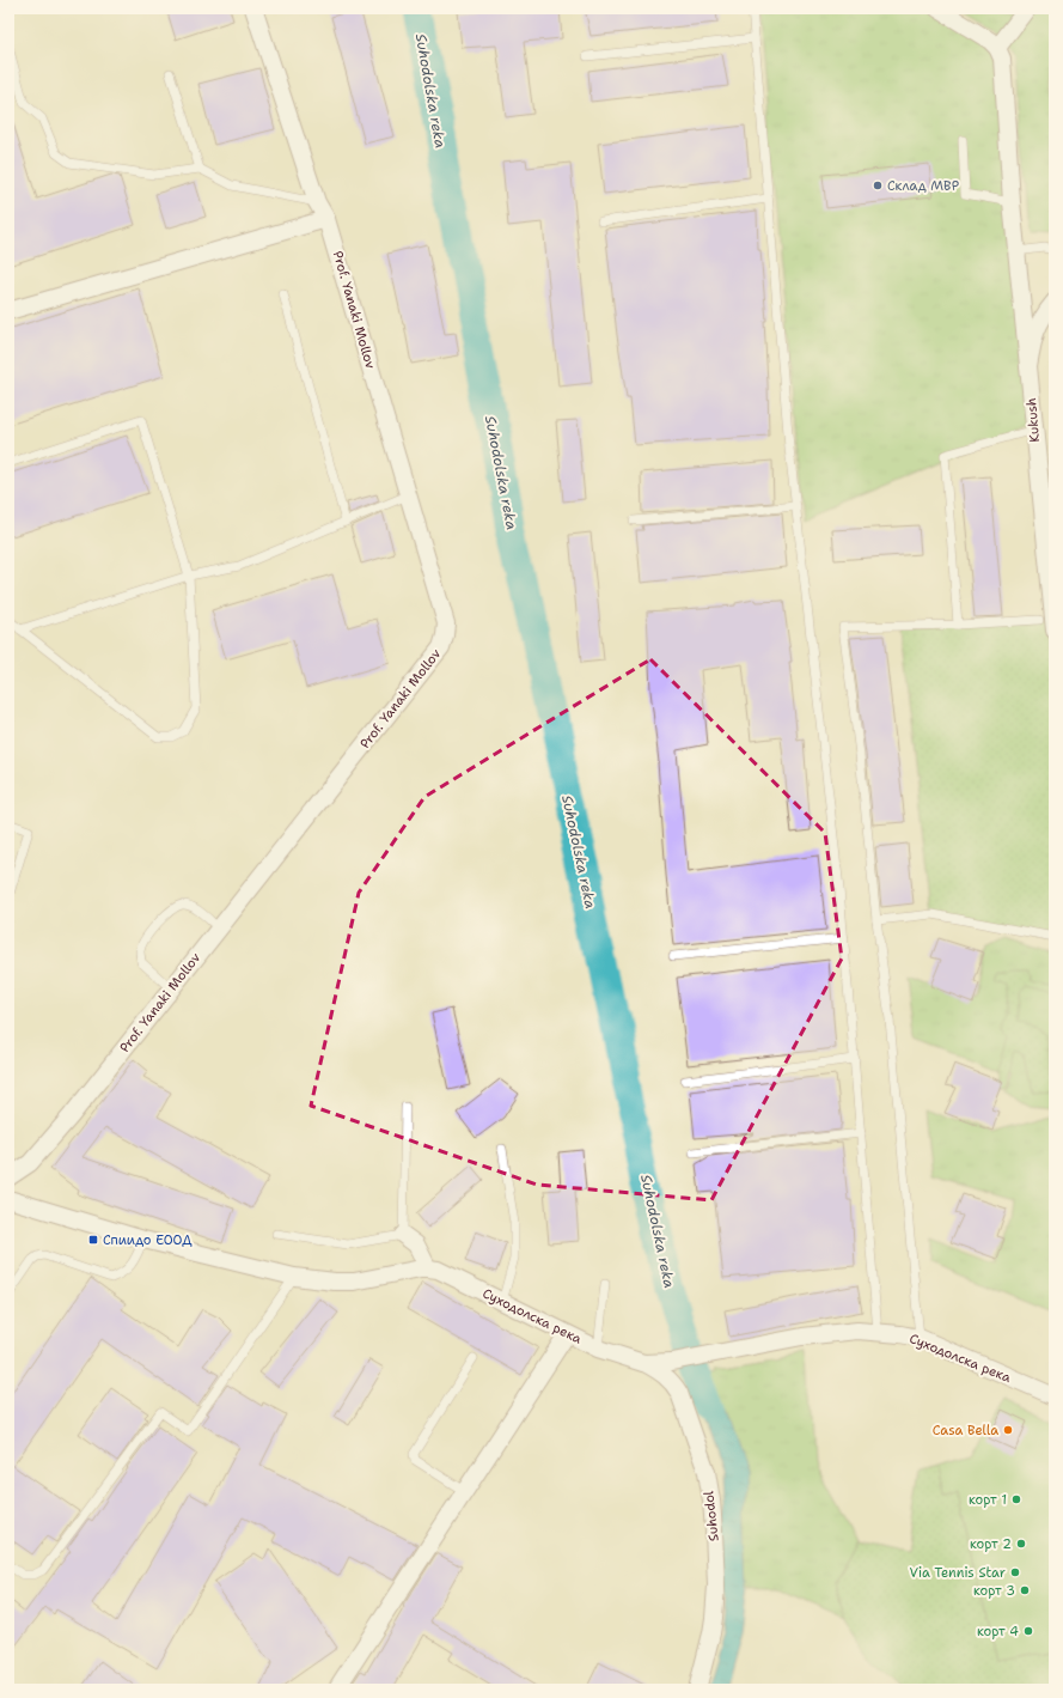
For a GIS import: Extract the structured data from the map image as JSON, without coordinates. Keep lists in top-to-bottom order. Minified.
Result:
{"streets":{"street":["Prof. Yanaki Mollov","Kukush","Суходолска река","Suhodol"]},"crossings":[["Суходолска река","Suhodol"]],"water":["Suhodolska reka"],"places":{"other":["Склад МВР","Casa Bella","корт 1","корт 2","Via Tennis Star","корт 3","корт 4"],"transit":["Спиидо ЕООД"]}}
